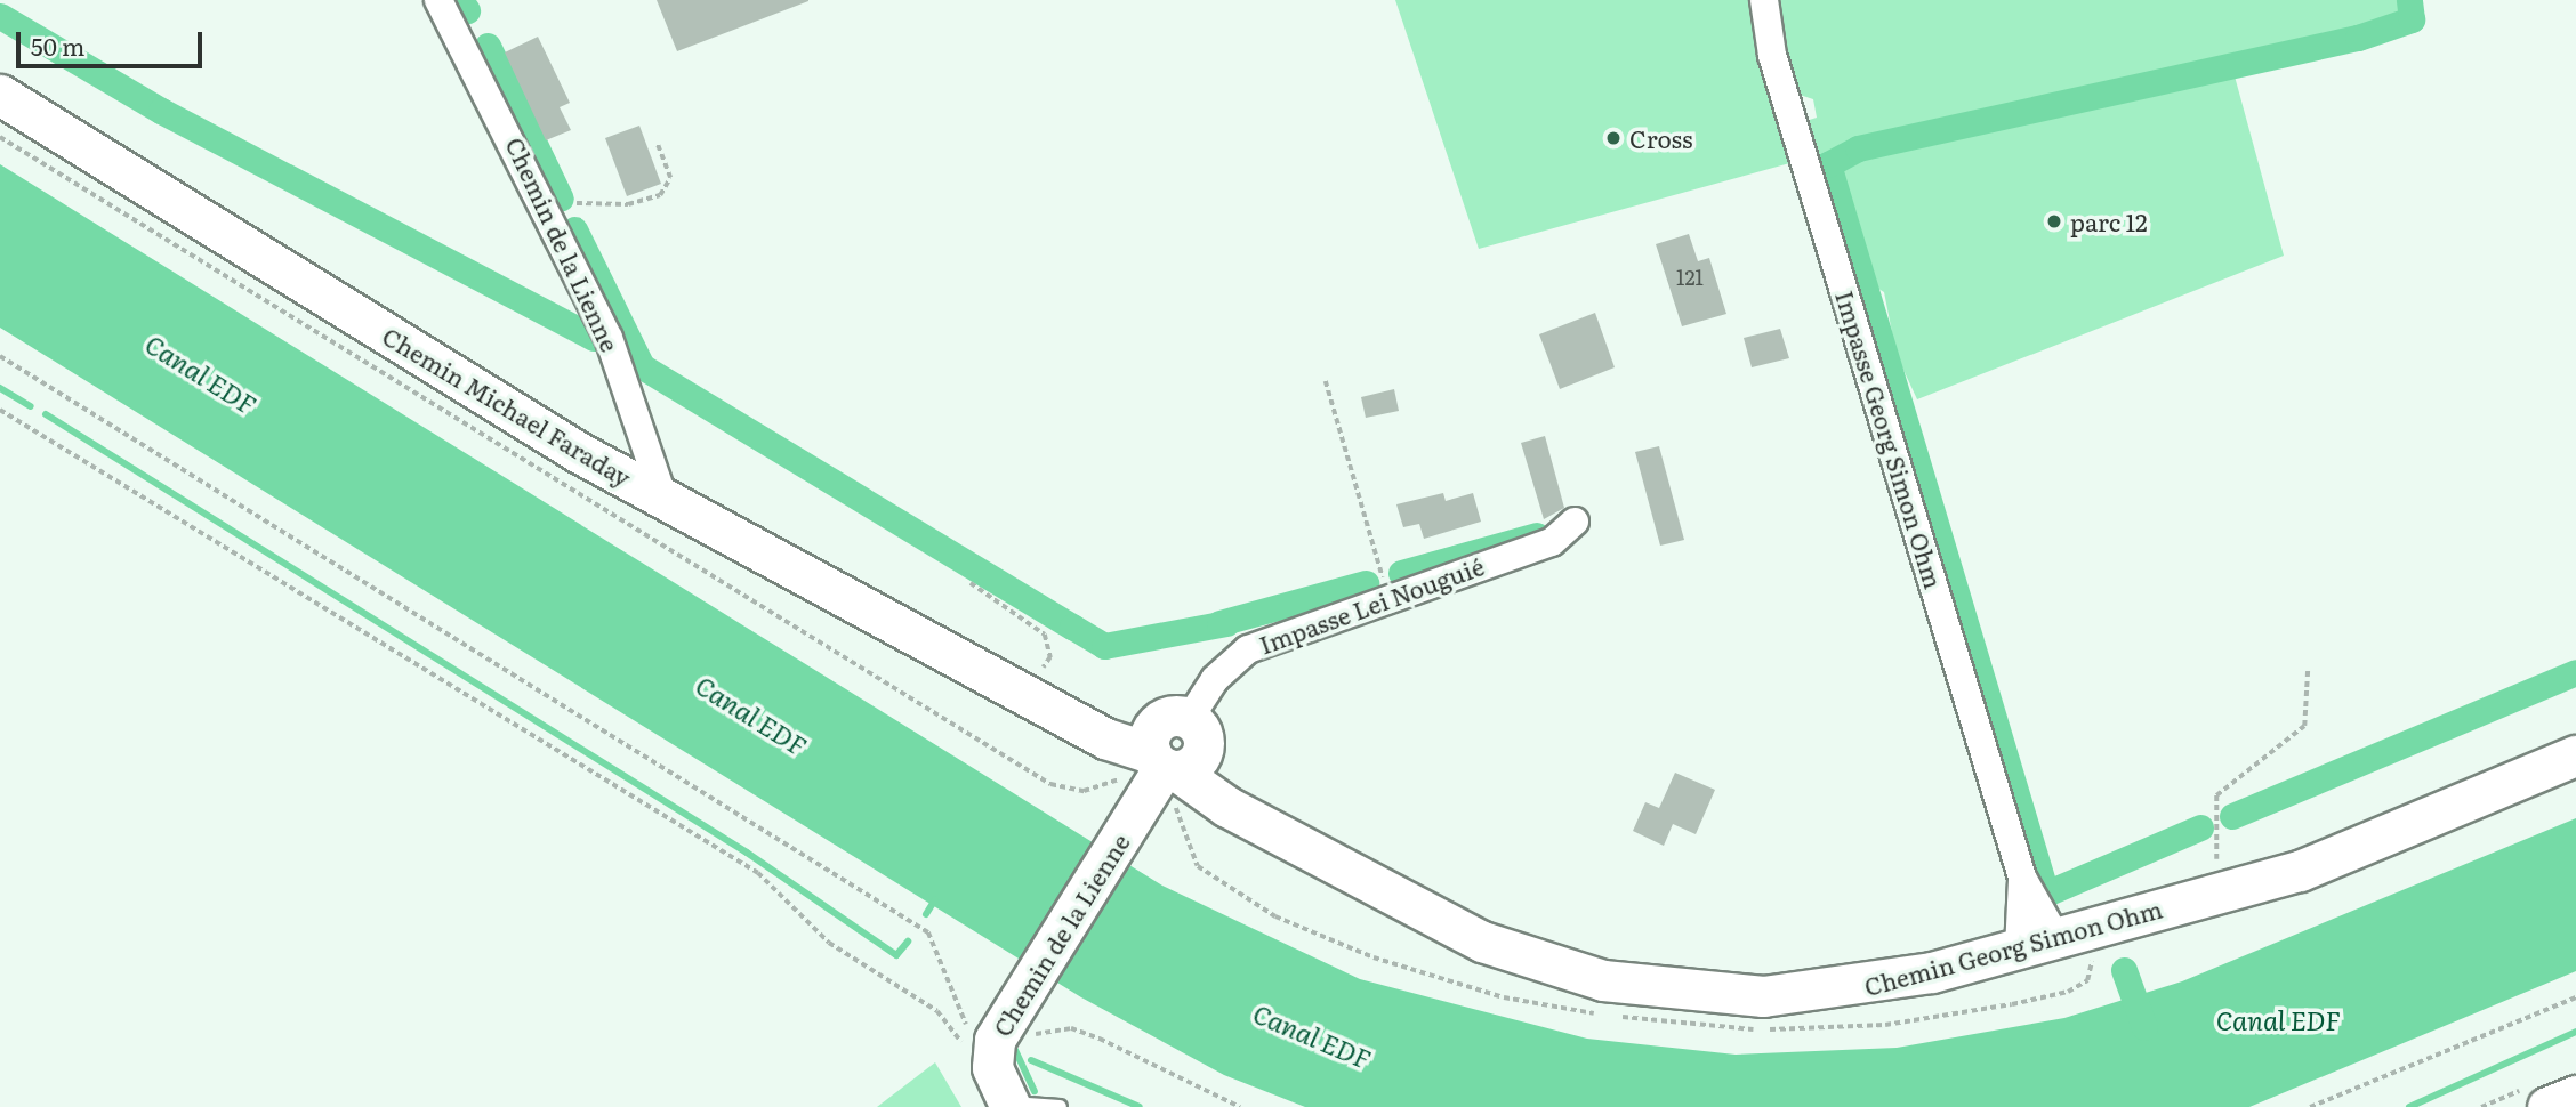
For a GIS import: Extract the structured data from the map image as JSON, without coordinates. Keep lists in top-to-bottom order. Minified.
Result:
{"streets":{"main road":["Chemin de la Lienne","Chemin Michael Faraday","Chemin Georg Simon Ohm"],"street":["Impasse Georg Simon Ohm","Impasse Lei Nouguié"]},"crossings":[["Chemin de la Lienne","Chemin Michael Faraday"],["Chemin de la Lienne","Impasse Lei Nouguié"],["Chemin de la Lienne","Chemin Georg Simon Ohm"],["Chemin Michael Faraday","Impasse Lei Nouguié"],["Chemin Michael Faraday","Chemin Georg Simon Ohm"],["Impasse Georg Simon Ohm","Chemin Georg Simon Ohm"],["Impasse Lei Nouguié","Chemin Georg Simon Ohm"]],"water":["Canal EDF"],"places":["Cross","parc 12"],"house_numbers":["121"],"scale_bar":"50 m"}
